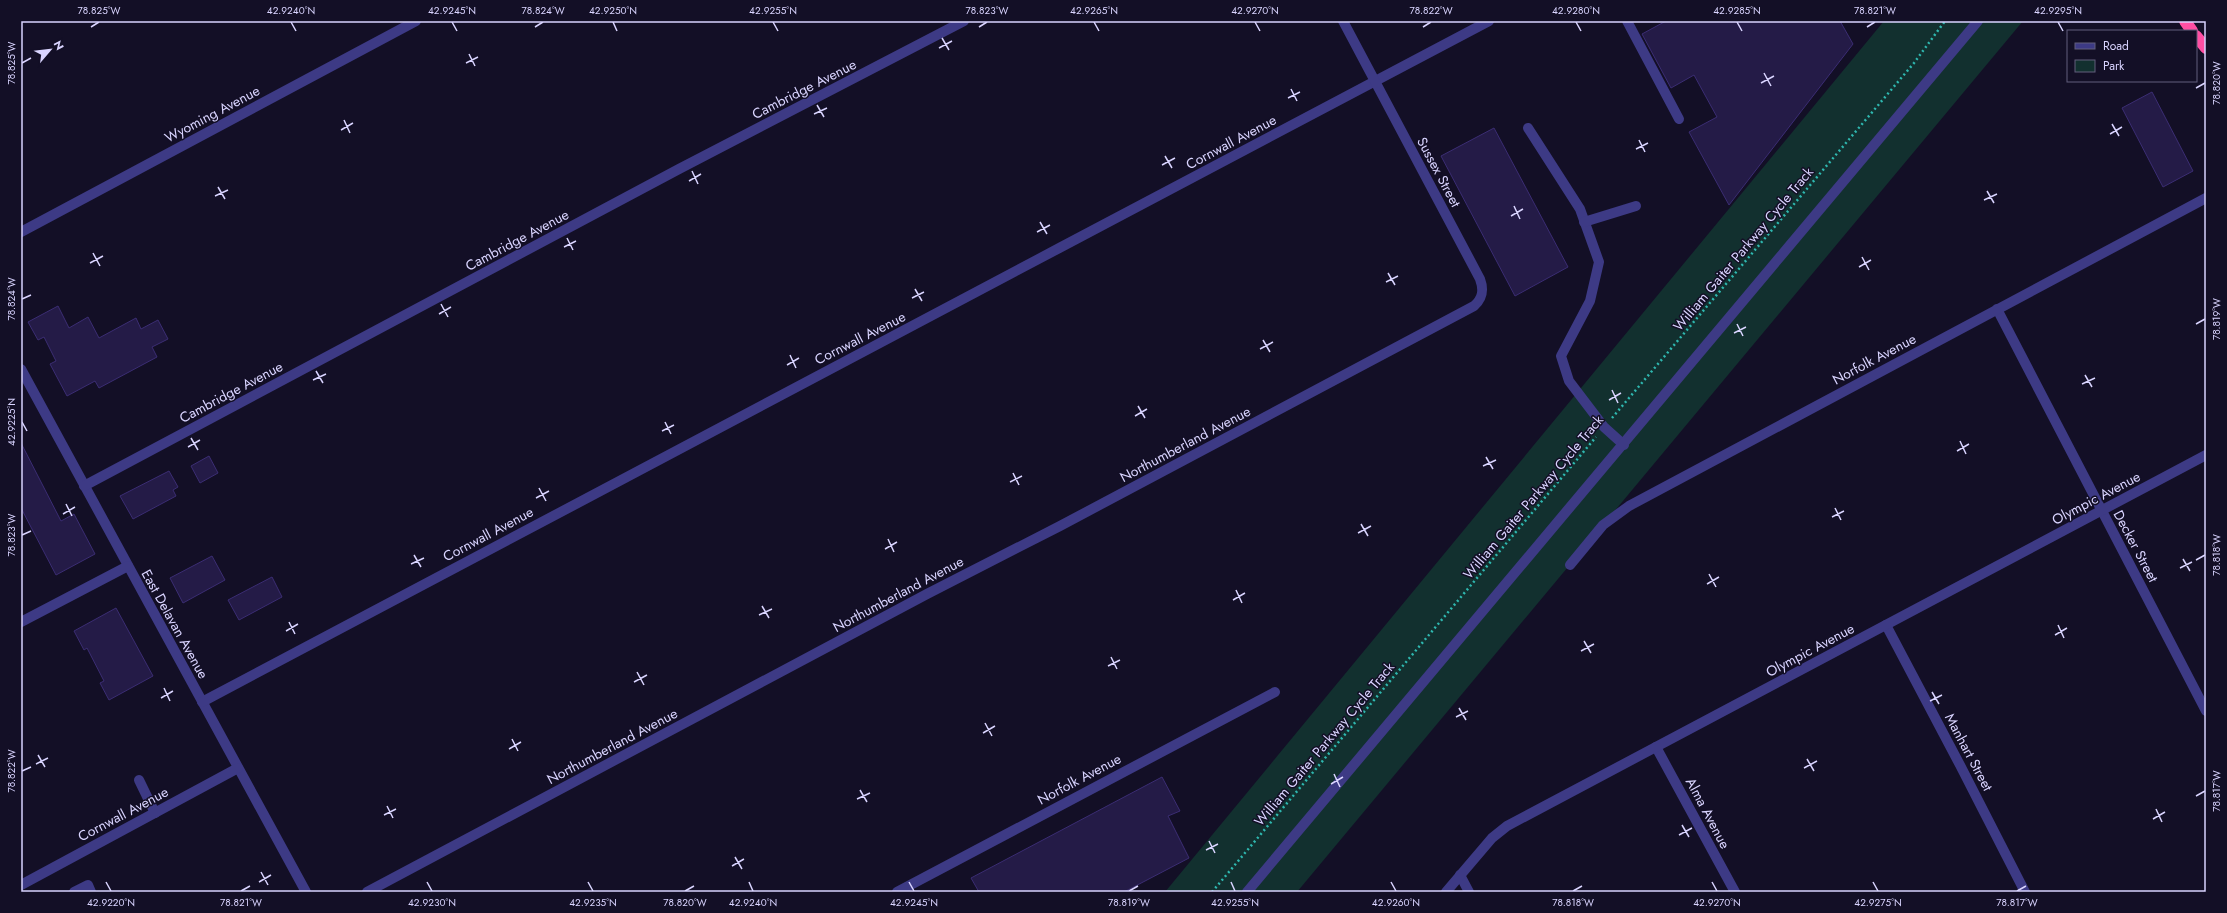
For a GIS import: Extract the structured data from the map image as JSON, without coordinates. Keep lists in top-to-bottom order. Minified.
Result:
{"streets":{"street":["Cambridge Avenue","Wyoming Avenue","Cornwall Avenue","Sussex Street","Norfolk Avenue","Northumberland Avenue","Olympic Avenue","Decker Street","East Delavan Avenue","Manhart Street","Alma Avenue"],"path":["William Gaiter Parkway Cycle Track"]},"crossings":[["Cambridge Avenue","East Delavan Avenue"],["Cornwall Avenue","Sussex Street"],["Cornwall Avenue","East Delavan Avenue"],["Sussex Street","Northumberland Avenue"],["Norfolk Avenue","Decker Street"],["Olympic Avenue","Decker Street"],["Olympic Avenue","Manhart Street"],["Olympic Avenue","Alma Avenue"]],"legend":["Road","Park"],"north":"top right","coordinates":["78.825°W","42.9240°N","42.9245°N","78.824°W","42.9250°N","42.9255°N","78.823°W","42.9265°N","42.9270°N","78.822°W","42.9280°N","42.9285°N","78.821°W","42.9295°N","78.820°W","78.819°W","42.9225°N","78.818°W","78.817°W","42.9220°N","42.9230°N","42.9235°N","42.9260°N","42.9275°N"]}
